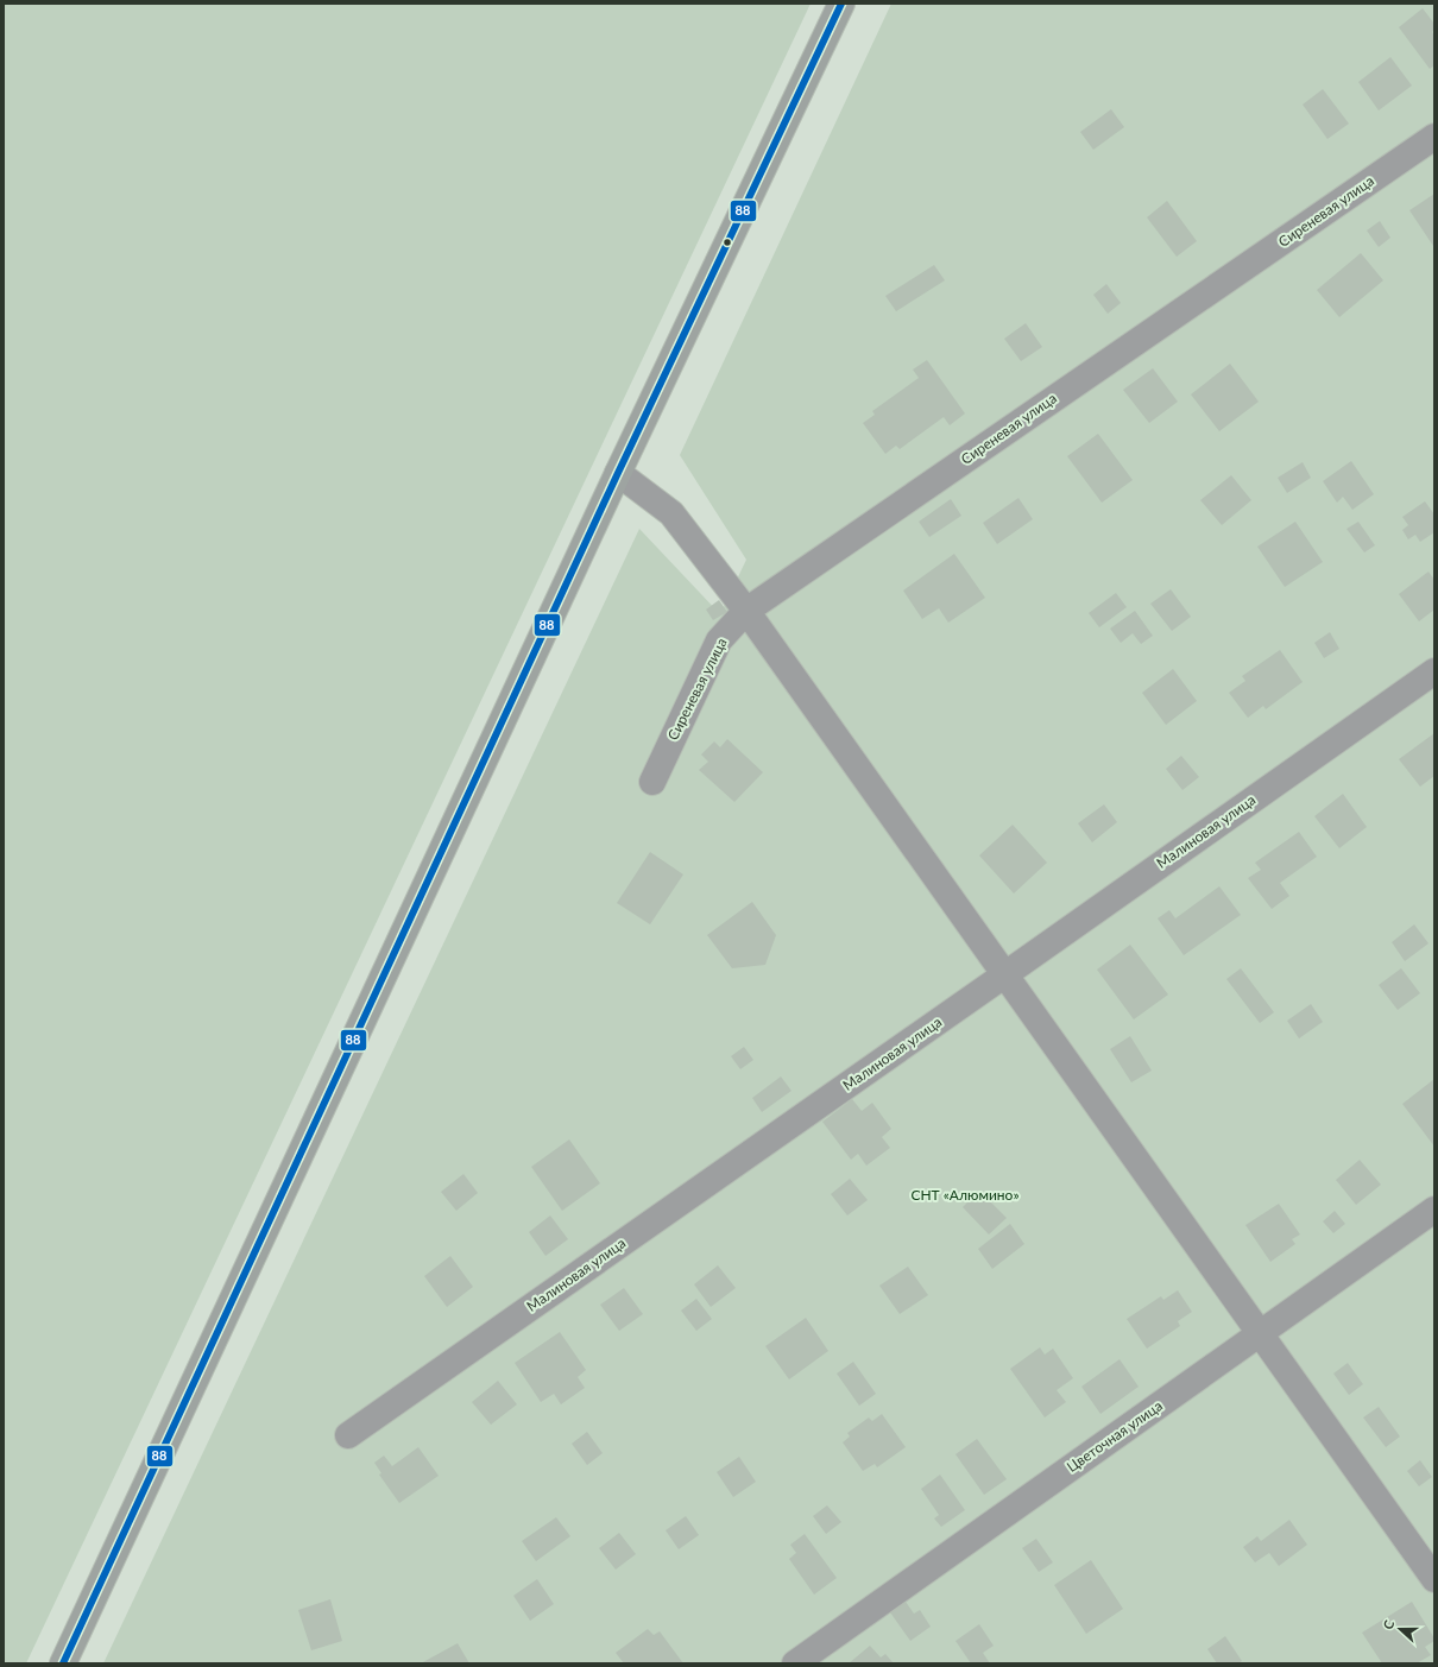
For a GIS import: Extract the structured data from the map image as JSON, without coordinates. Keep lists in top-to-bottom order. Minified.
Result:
{"streets":{"street":["Сиреневая улица","Малиновая улица","Цветочная улица"]},"parks":["СНТ «Алюмино»"],"lines":["transit line 88"],"north":"left"}
